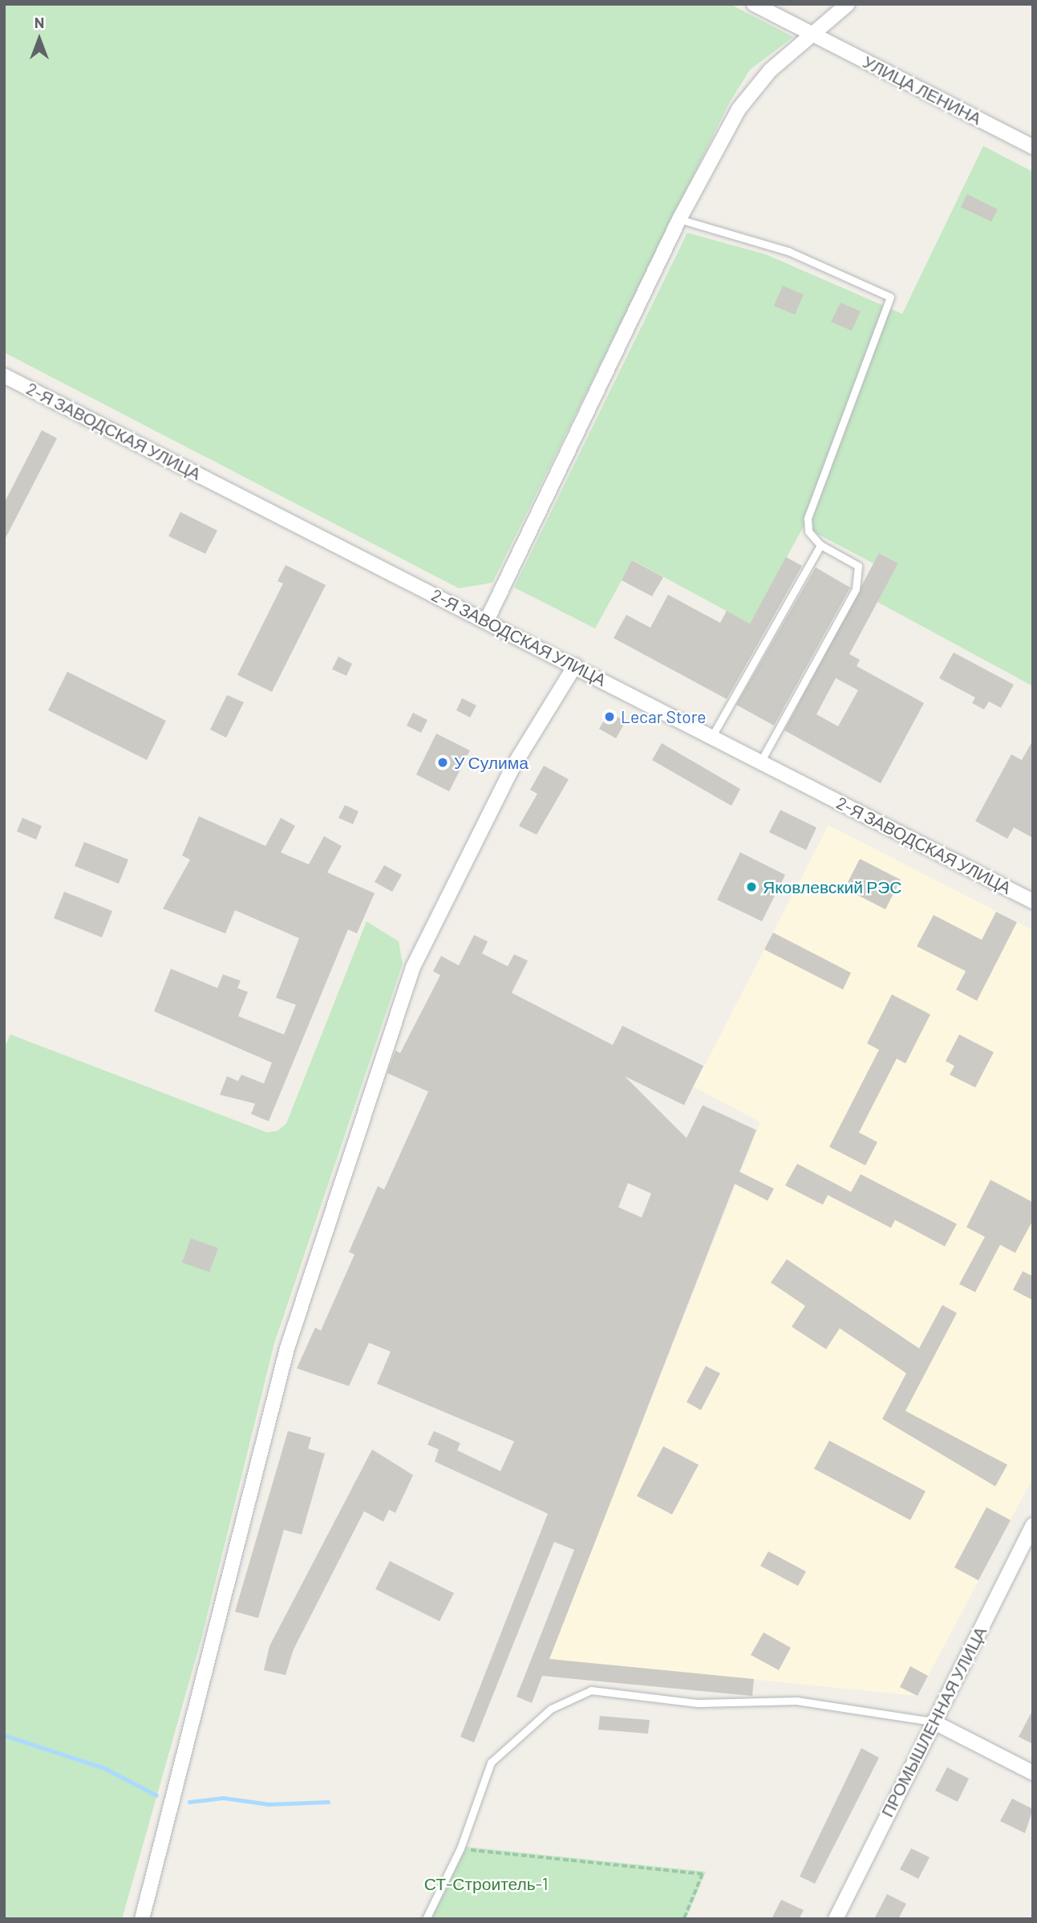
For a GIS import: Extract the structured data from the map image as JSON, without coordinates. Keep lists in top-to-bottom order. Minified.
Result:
{"streets":{"street":["УЛИЦА ЛЕНИНА","2-Я ЗАВОДСКАЯ УЛИЦА","ПРОМЫШЛЕННАЯ УЛИЦА"]},"parks":["СТ-Строитель-1"],"places":["Lecar Store","У Сулима","Яковлевский РЭС"],"north":"top"}
